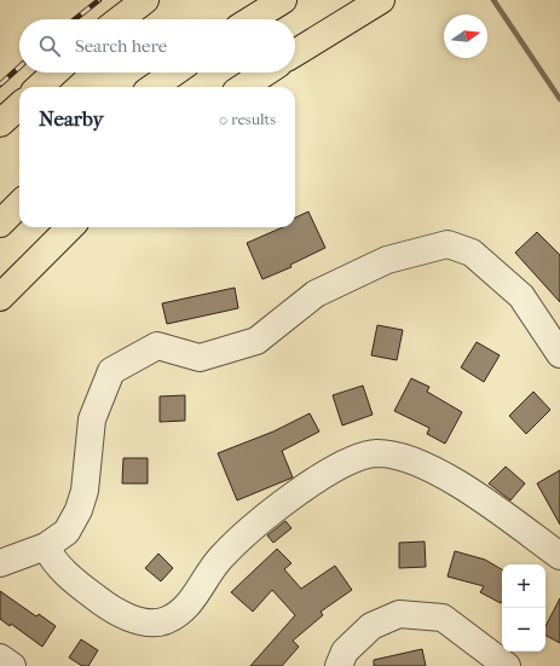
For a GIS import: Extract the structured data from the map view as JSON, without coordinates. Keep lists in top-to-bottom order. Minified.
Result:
{"north":"right","page":{"search":"Search here","heading":["Nearby","0 results"],"map_buttons":["+","−"]}}
